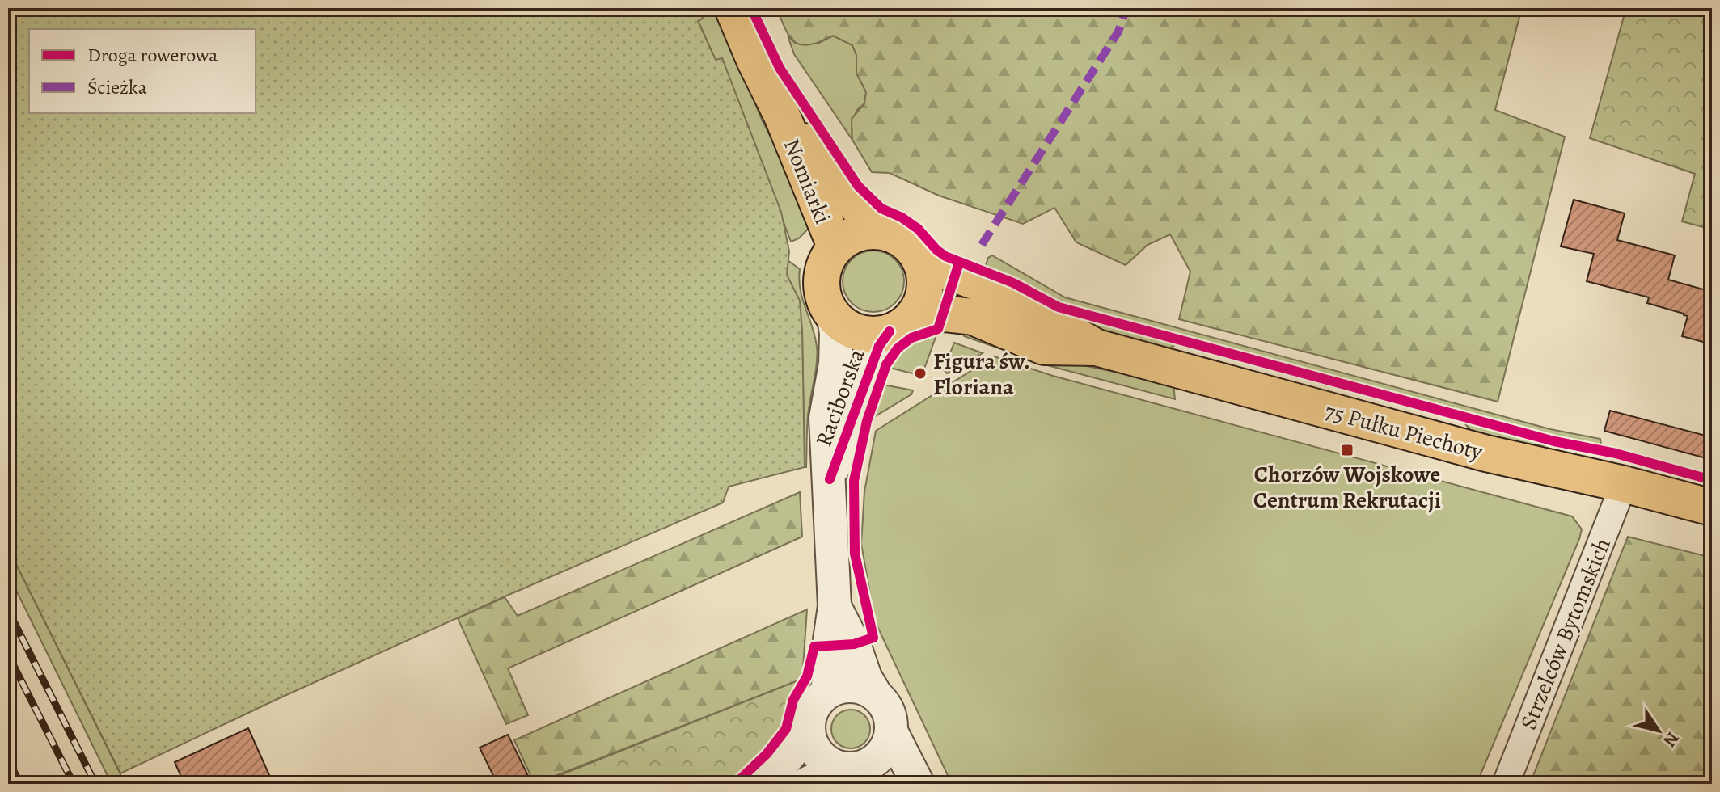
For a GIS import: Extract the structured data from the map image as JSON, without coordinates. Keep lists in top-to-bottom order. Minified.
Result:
{"streets":{"main road":["Nomiarki","75 Pułku Piechoty"],"street":["Raciborska","Strzelców Bytomskich"]},"crossings":[["Nomiarki","Raciborska"],["Nomiarki","75 Pułku Piechoty"],["Raciborska","75 Pułku Piechoty"],["75 Pułku Piechoty","Strzelców Bytomskich"]],"places":{"other":["Figura św. Floriana"],"transit":["Chorzów Wojskowe Centrum Rekrutacji"]},"legend":["Droga rowerowa","Ścieżka"],"north":"bottom right"}
